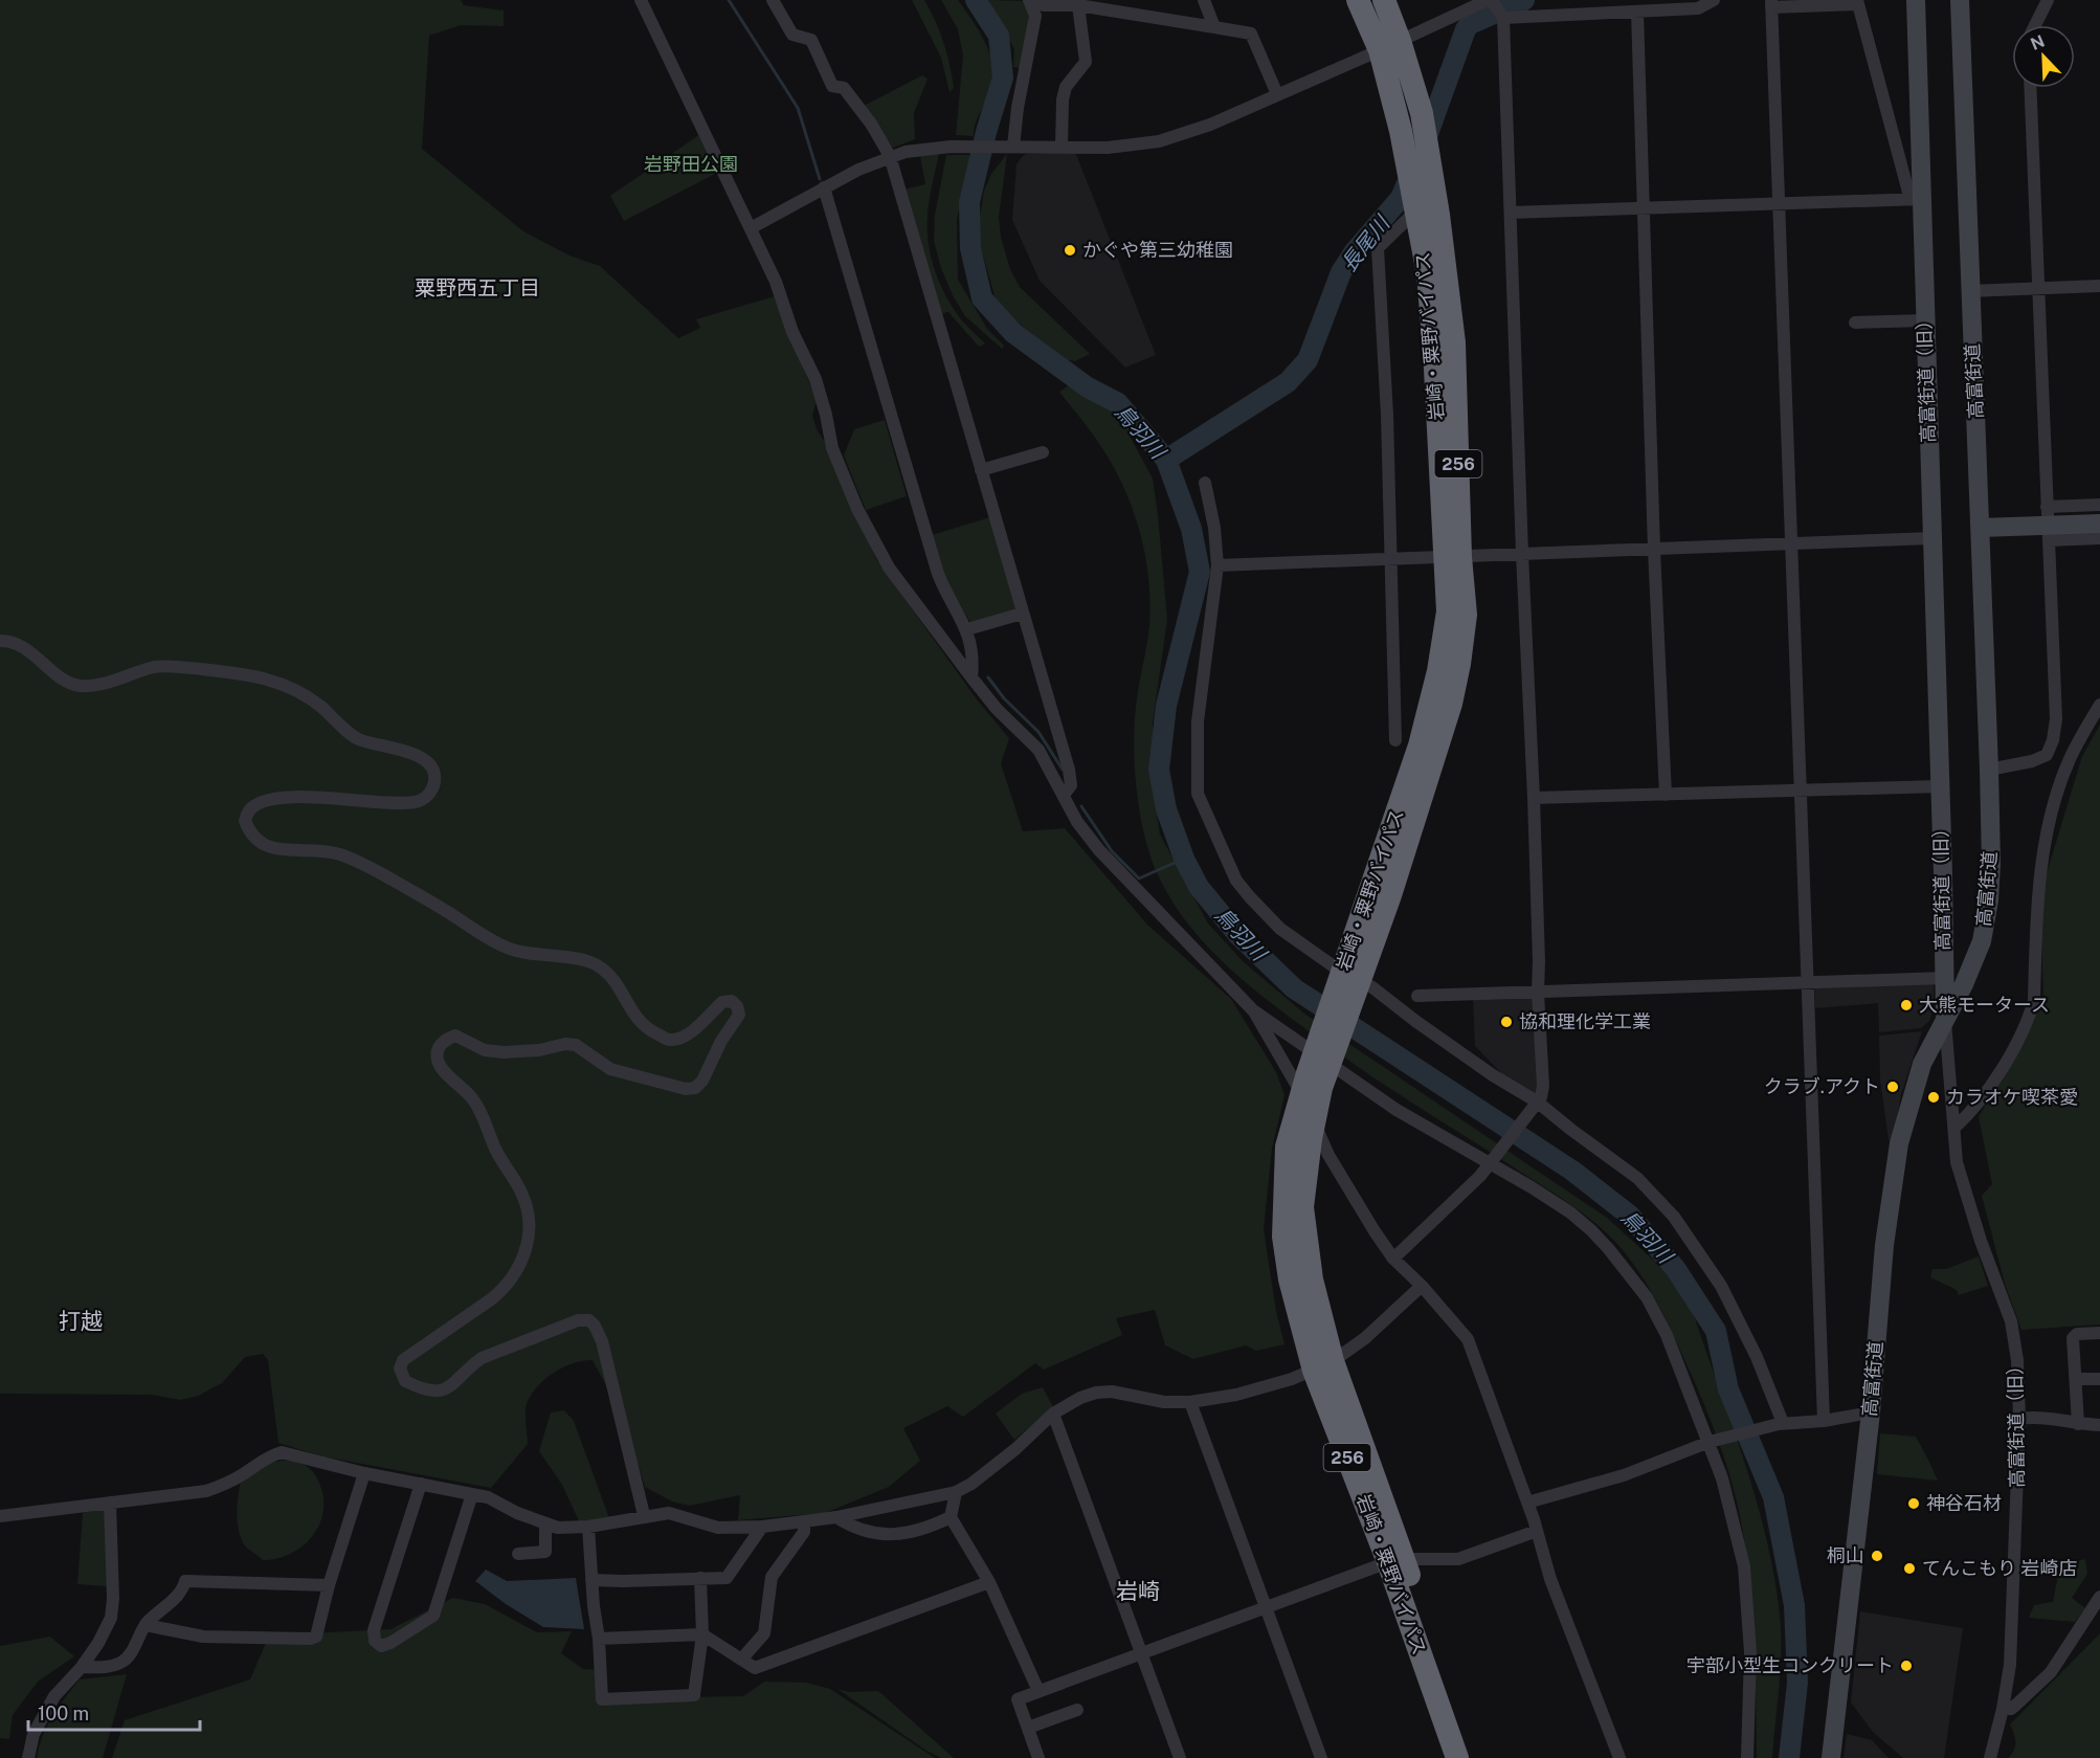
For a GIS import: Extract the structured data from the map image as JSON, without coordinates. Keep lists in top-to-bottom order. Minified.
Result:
{"streets":{"highway":["岩崎・粟野バイパス","256"],"street":["高富街道（旧）","高富街道"]},"crossings":[["高富街道（旧）","高富街道"]],"districts":["粟野西五丁目","打越","岩崎"],"water":["長尾川","鳥羽川"],"parks":["岩野田公園"],"places":["かぐや第三幼稚園","大熊モータース","協和理化学工業","クラブ.アクト","カラオケ喫茶愛","神谷石材","桐山","てんこもり 岩崎店","宇部小型生コンクリート"],"scale_bar":"100 m","north":"top left"}
